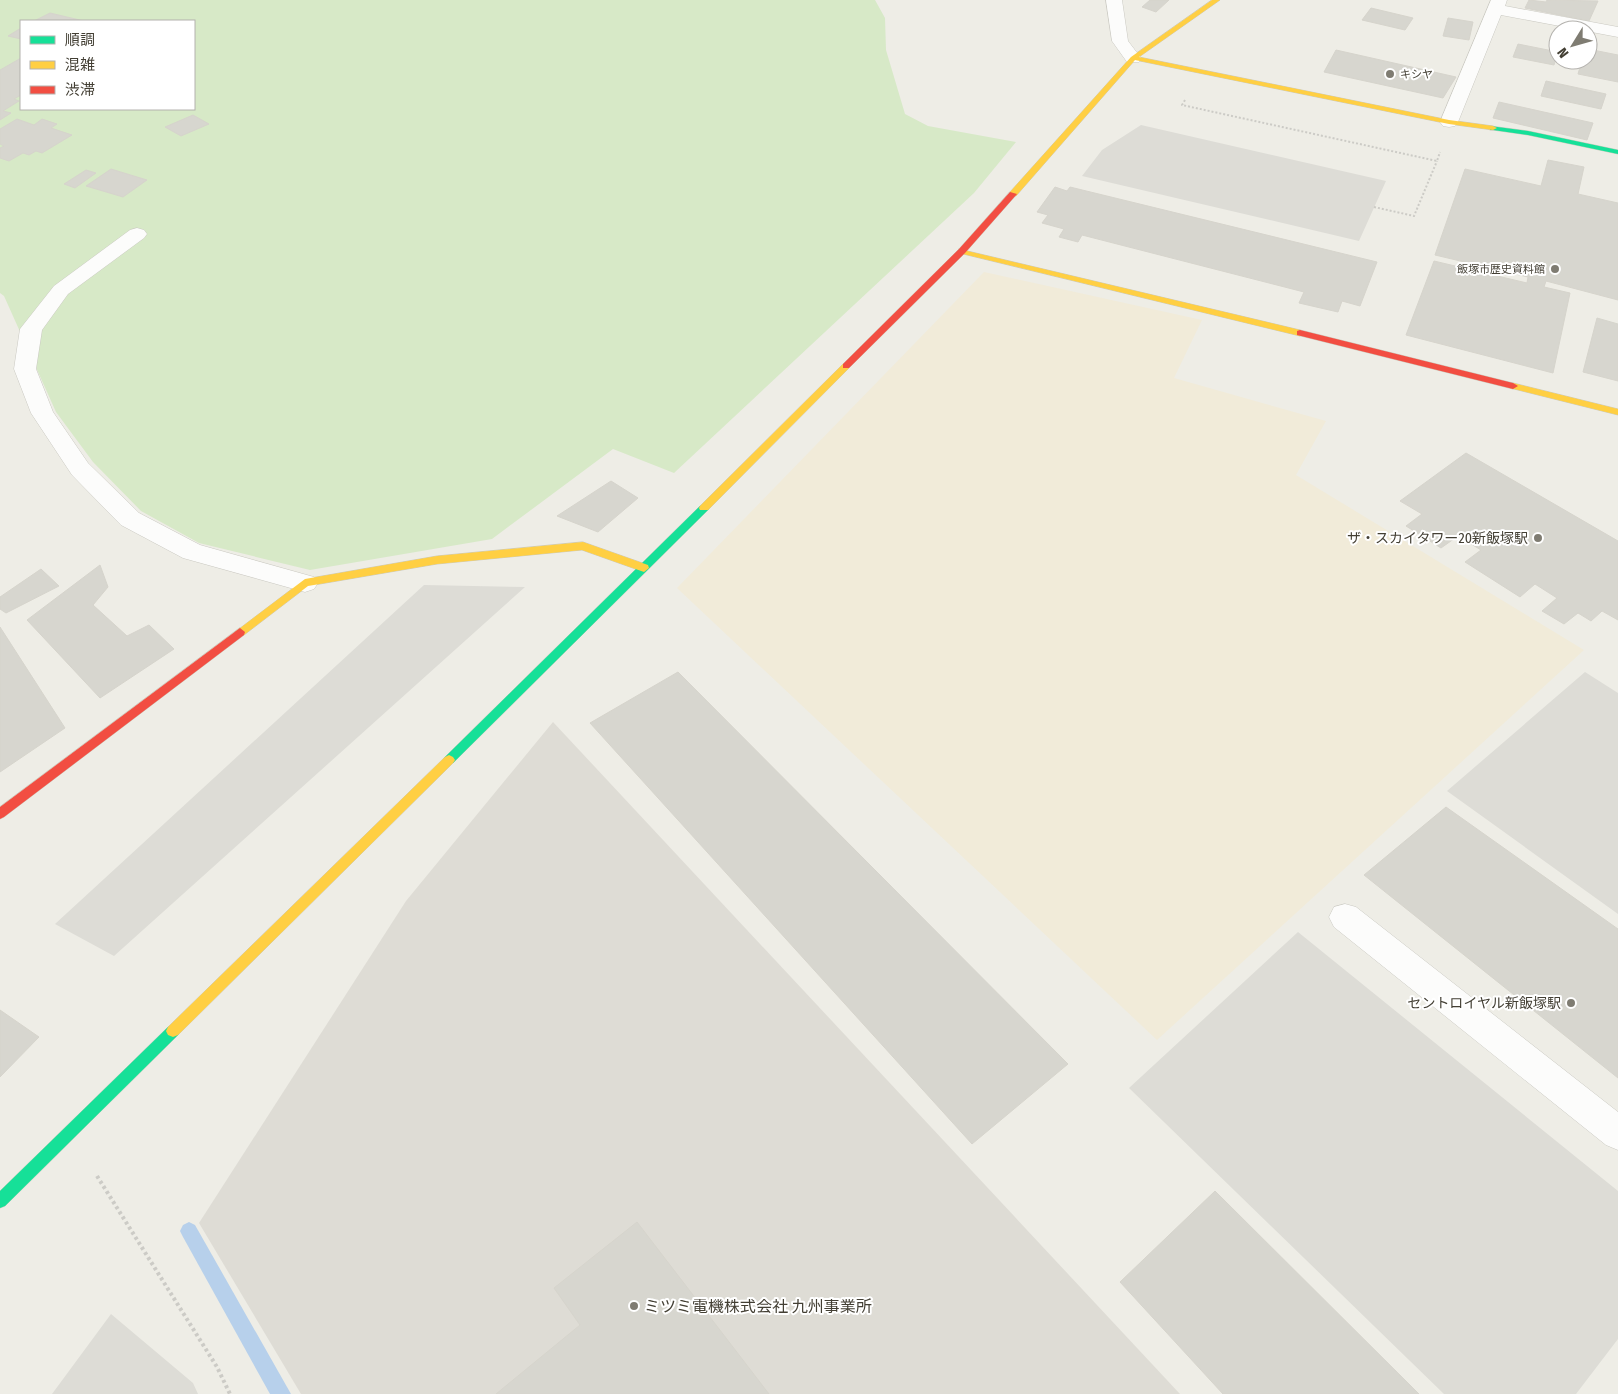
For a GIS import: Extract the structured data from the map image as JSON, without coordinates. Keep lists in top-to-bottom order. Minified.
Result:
{"places":["キシヤ","飯塚市歴史資料館","ザ・スカイタワー20新飯塚駅","セントロイヤル新飯塚駅","ミツミ電機株式会社 九州事業所"],"legend":["順調","混雑","渋滞"],"north":"bottom left"}
